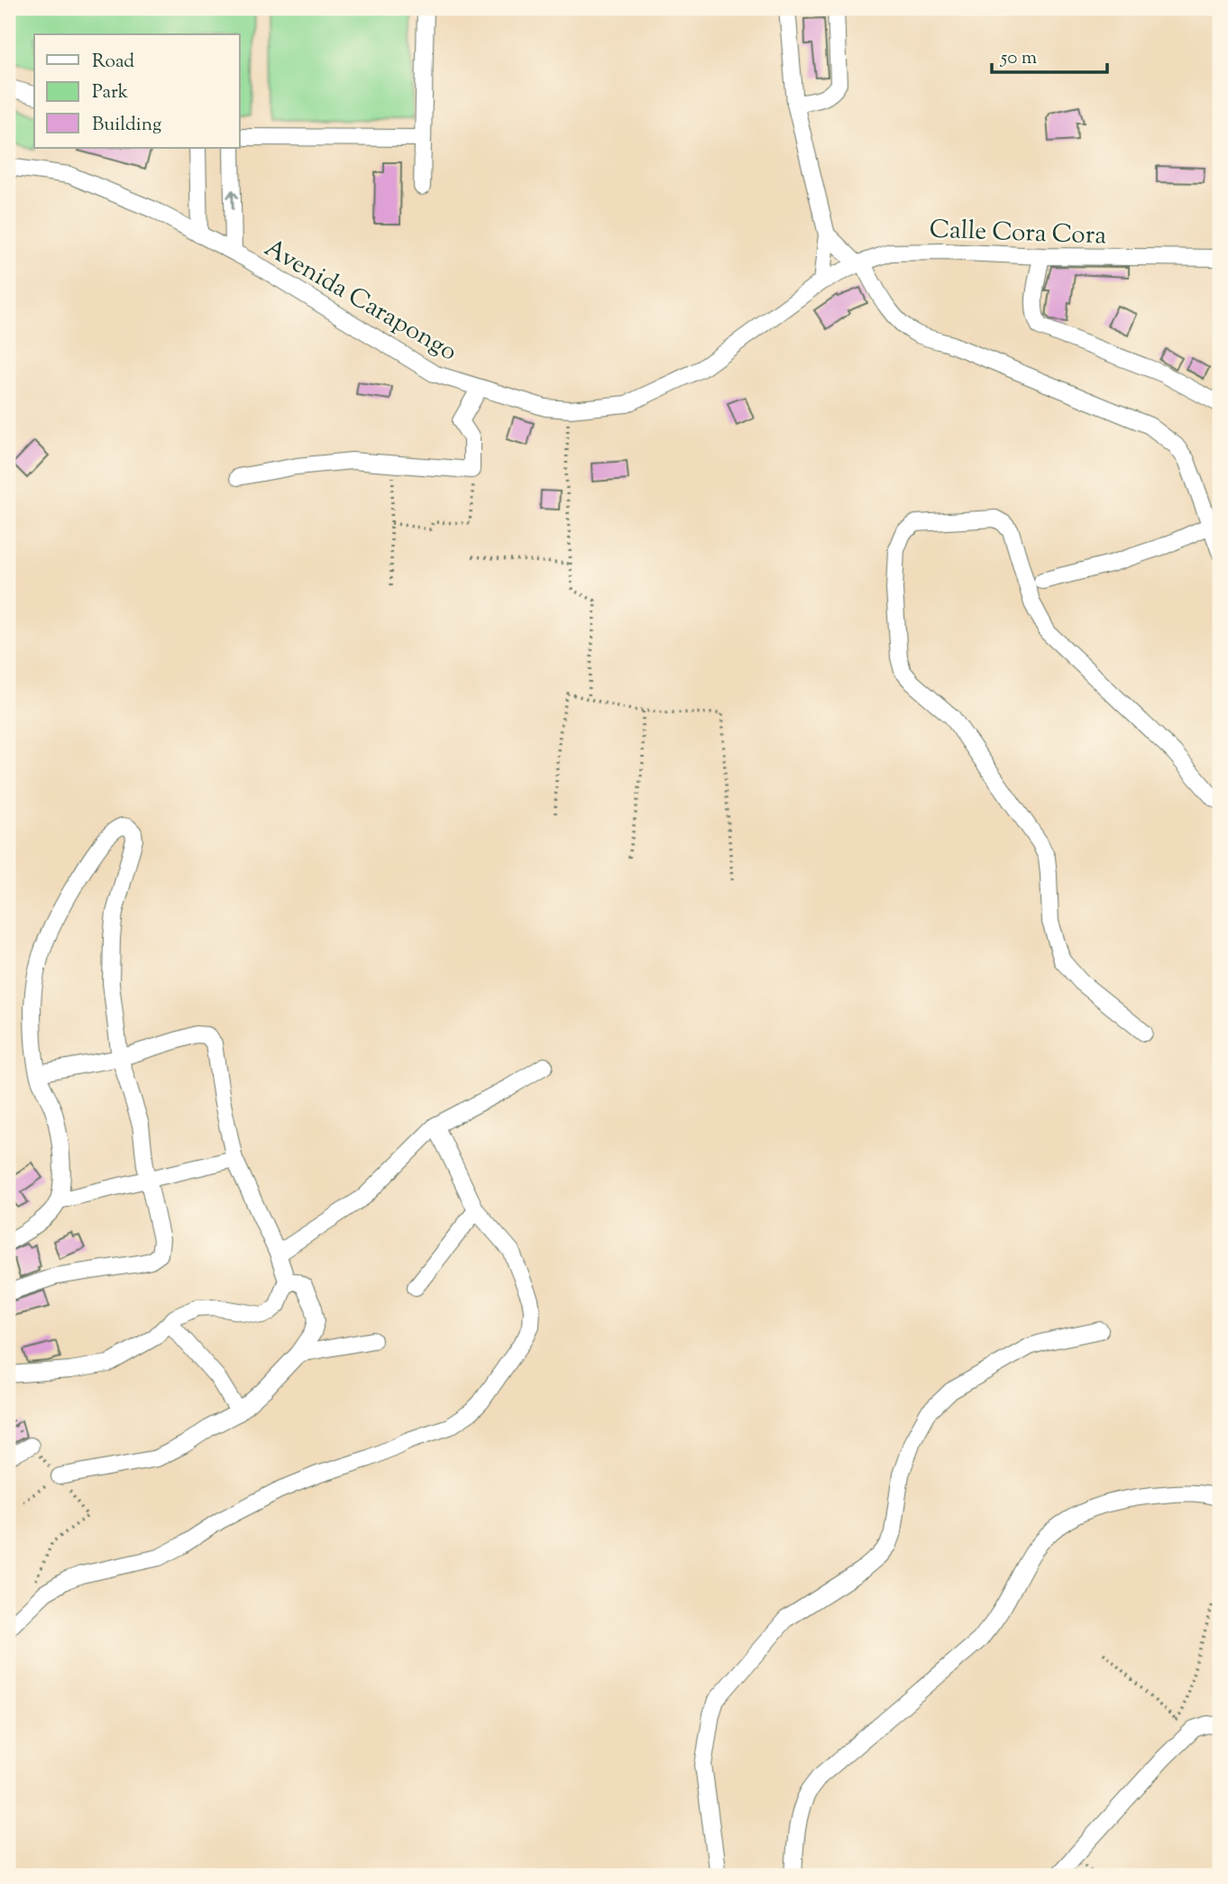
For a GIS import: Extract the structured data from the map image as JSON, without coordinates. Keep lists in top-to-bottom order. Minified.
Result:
{"streets":{"street":["Calle Cora Cora","Avenida Carapongo"]},"crossings":[["Calle Cora Cora","Avenida Carapongo"]],"legend":["Road","Park","Building"],"scale_bar":"50 m"}
